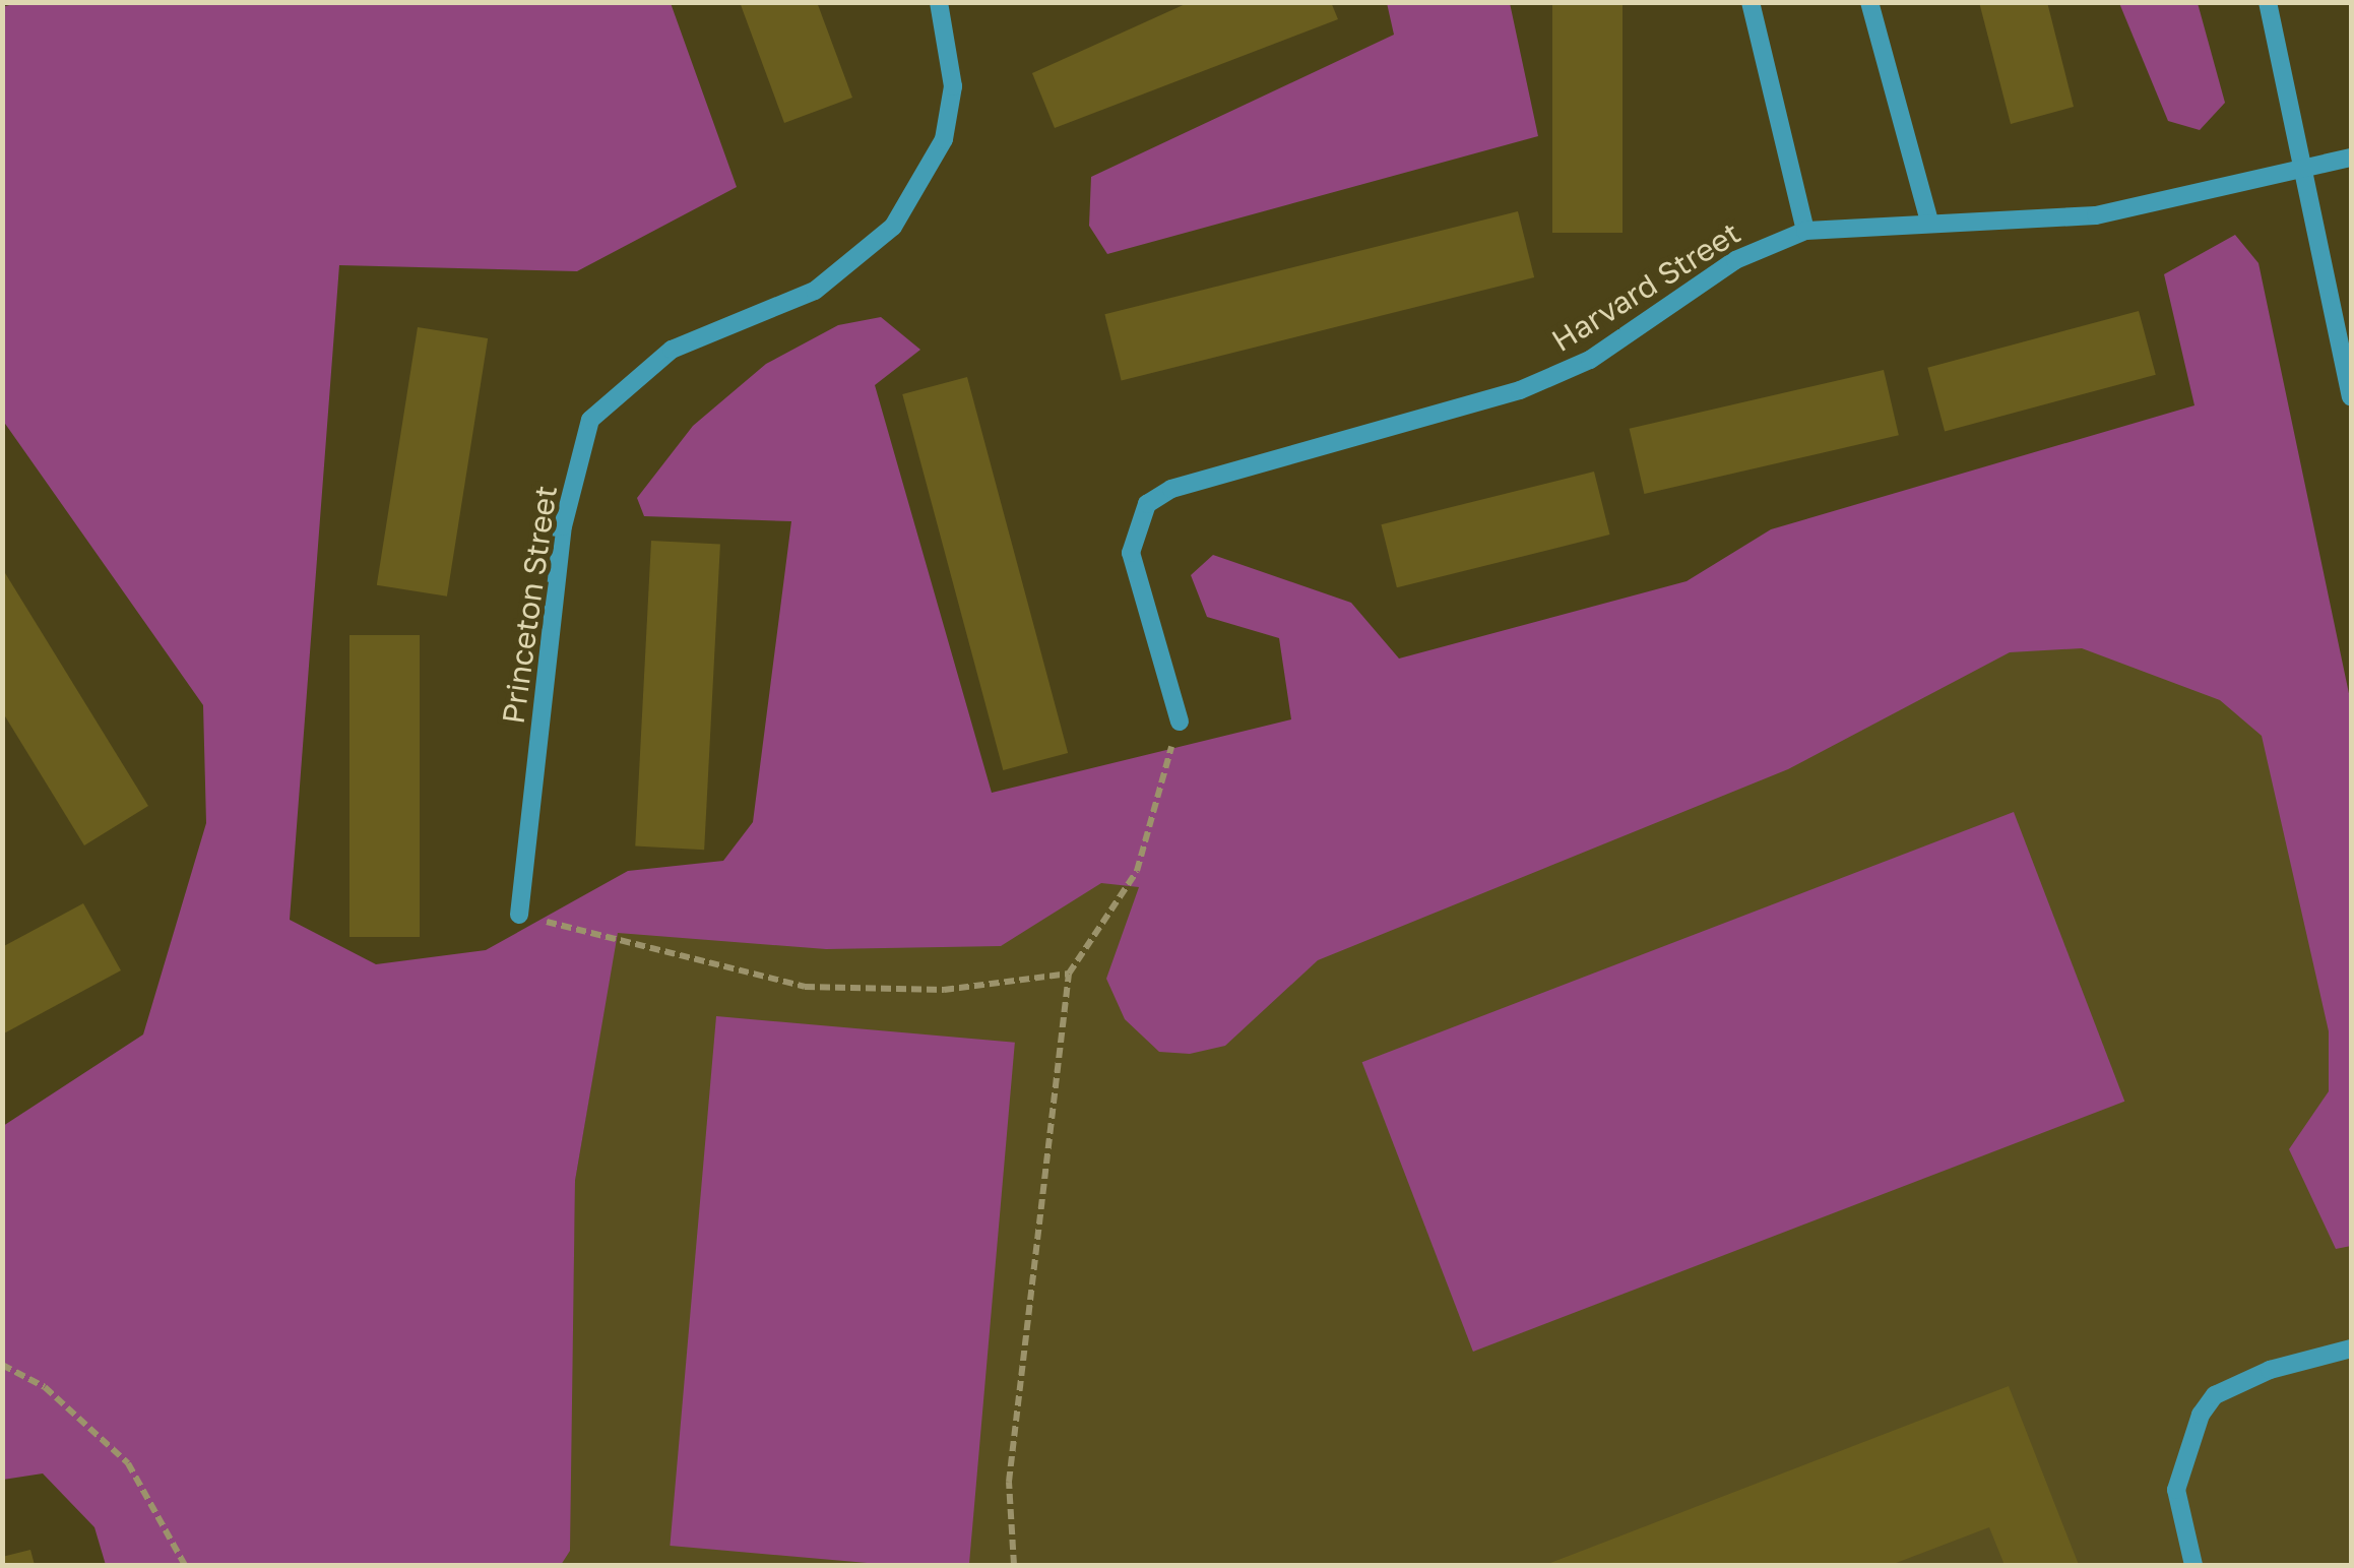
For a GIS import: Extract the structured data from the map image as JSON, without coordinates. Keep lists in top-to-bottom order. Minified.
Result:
{"streets":{"street":["Harvard Street","Princeton Street"]}}
